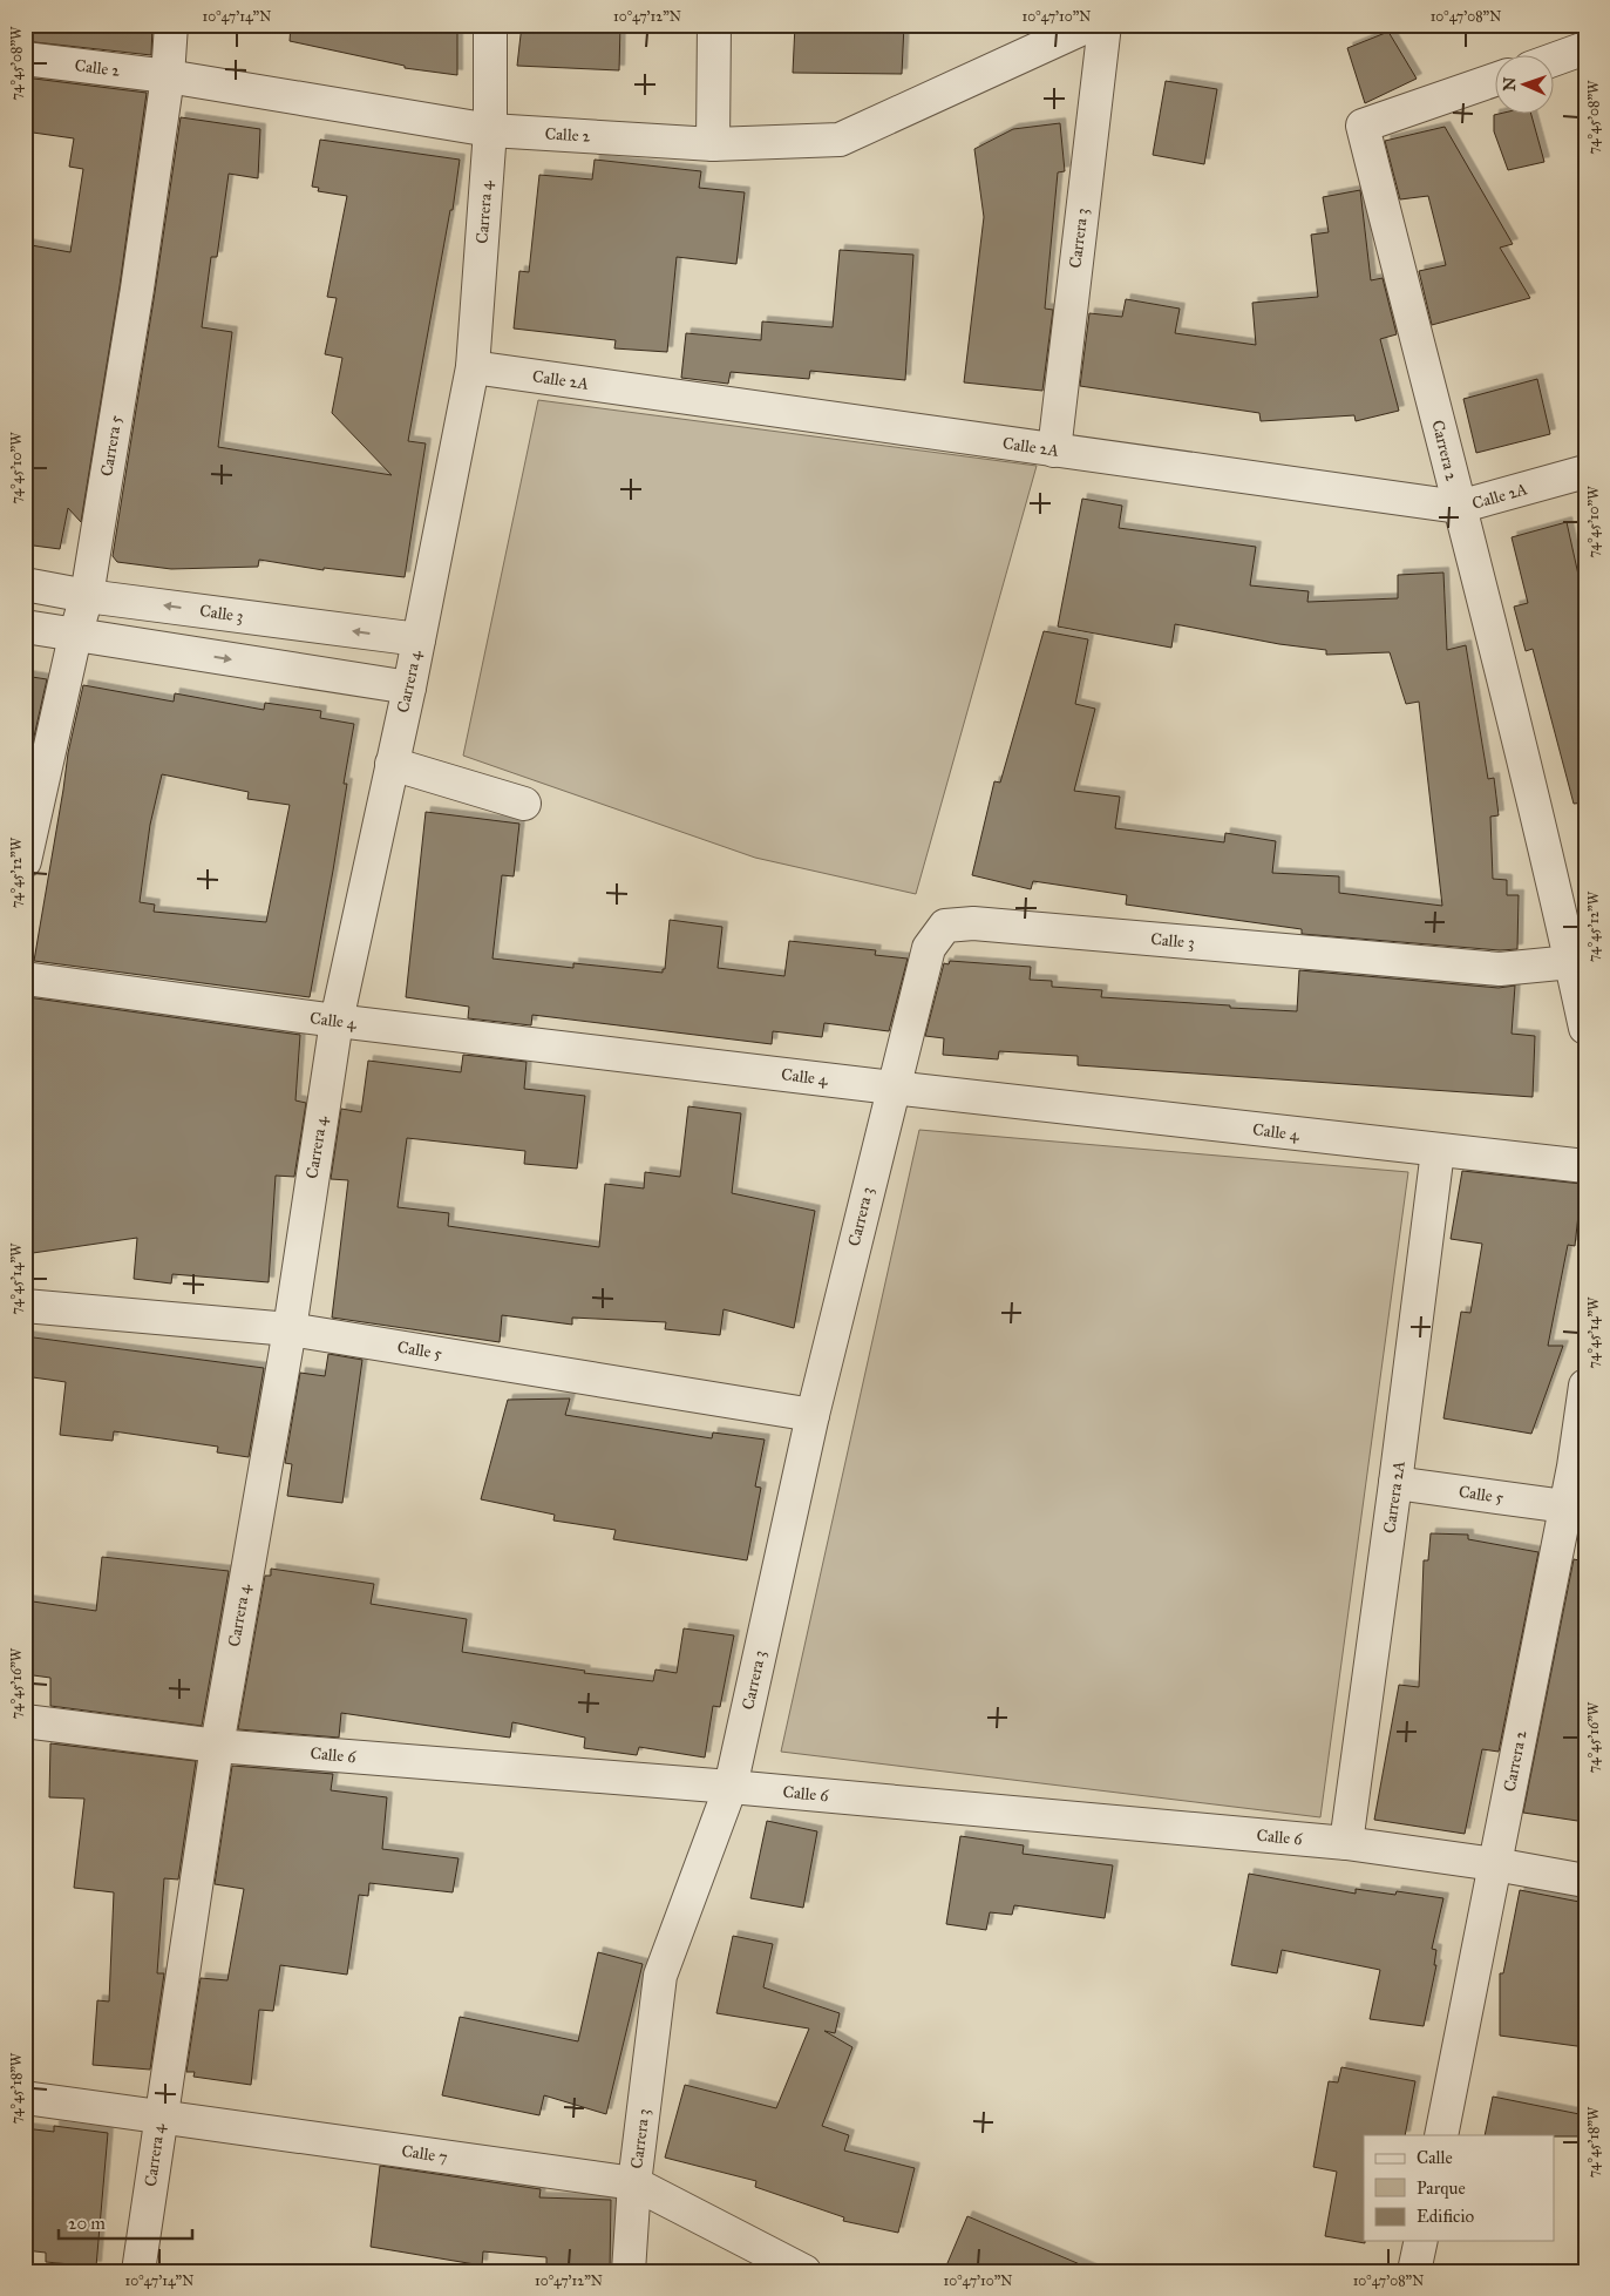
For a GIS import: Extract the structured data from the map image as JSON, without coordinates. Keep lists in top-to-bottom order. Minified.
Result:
{"streets":{"street":["Calle 2","Carrera 4","Carrera 3","Calle 2A","Carrera 5","Carrera 2","Calle 3","Calle 4","Calle 5","Carrera 2A","Calle 6","Calle 7"]},"crossings":[["Calle 2","Carrera 4"],["Calle 2","Carrera 5"],["Carrera 4","Calle 2A"],["Carrera 4","Calle 3"],["Carrera 4","Calle 4"],["Carrera 4","Calle 5"],["Carrera 4","Calle 6"],["Carrera 4","Calle 7"],["Carrera 3","Calle 2A"],["Carrera 3","Calle 3"],["Carrera 3","Calle 4"],["Carrera 3","Calle 5"],["Carrera 3","Calle 6"],["Carrera 3","Calle 7"],["Calle 2A","Carrera 2"],["Carrera 5","Calle 3"],["Carrera 2","Calle 3"],["Carrera 2","Calle 5"],["Carrera 2","Calle 6"],["Calle 3","Calle 4"],["Calle 4","Carrera 2A"],["Calle 5","Carrera 2A"],["Carrera 2A","Calle 6"]],"legend":["Calle","Parque","Edificio"],"scale_bar":"20 m","north":"left","coordinates":["10°47'14\"N","10°47'12\"N","10°47'10\"N","10°47'08\"N","74°45'08\"W","74°45'10\"W","74°45'12\"W","74°45'14\"W","74°45'16\"W","74°45'18\"W"]}
